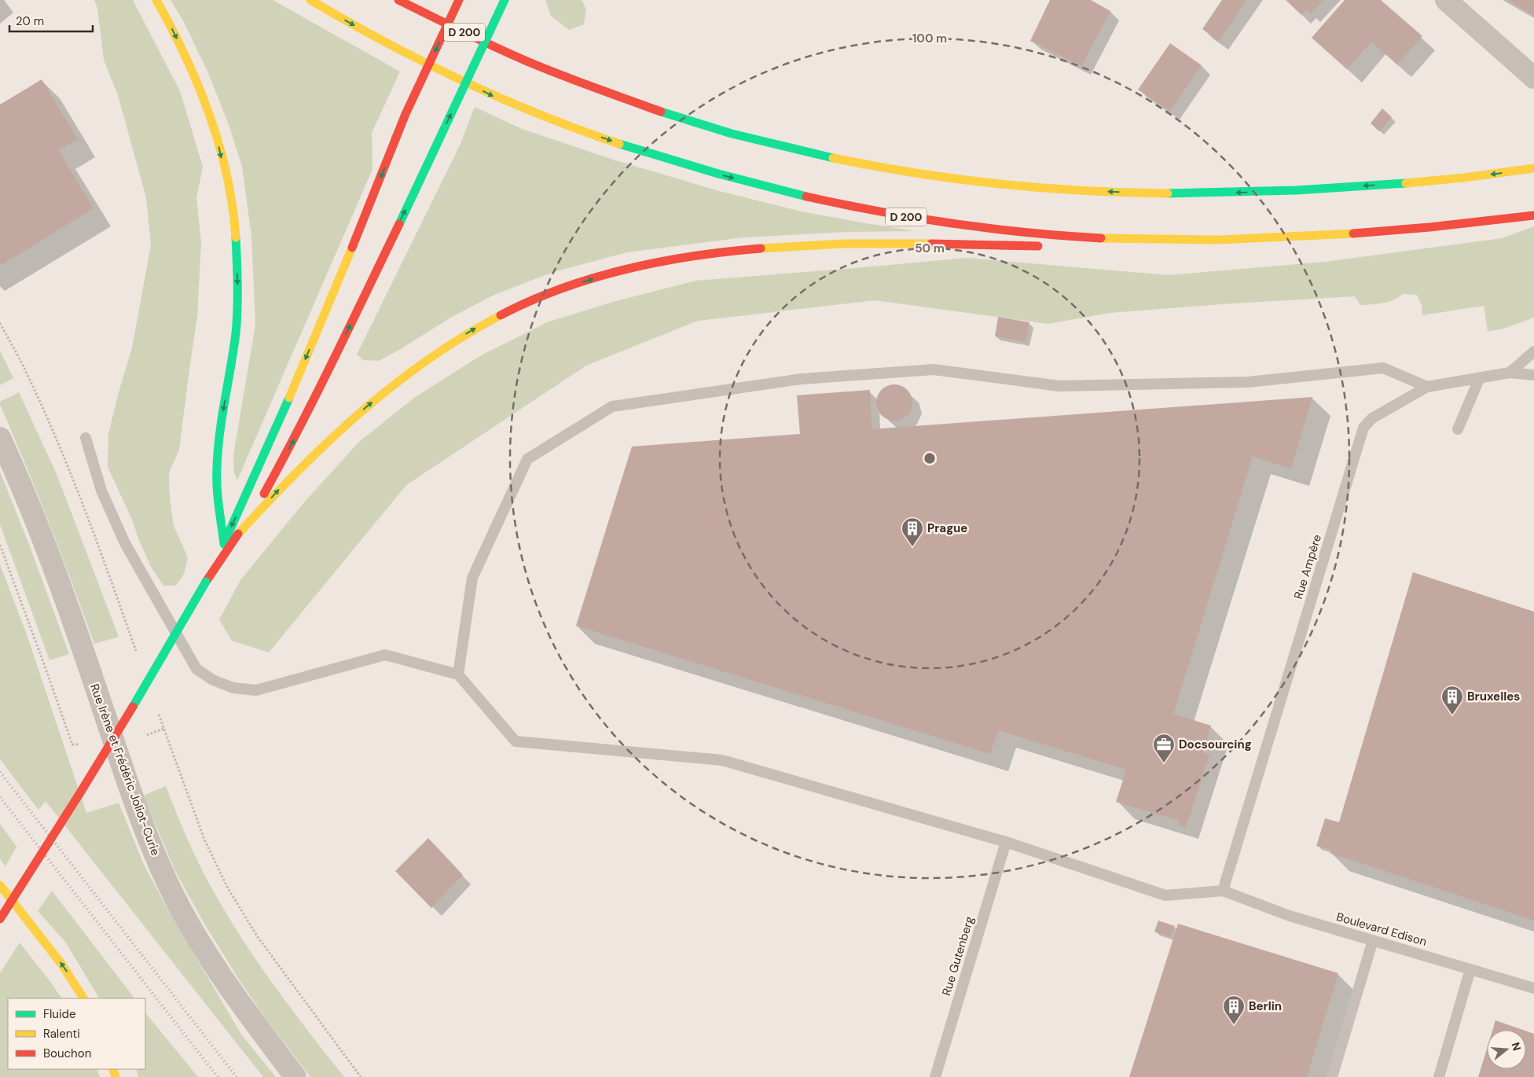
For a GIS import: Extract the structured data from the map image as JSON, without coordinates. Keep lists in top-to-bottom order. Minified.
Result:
{"streets":{"main road":["D 200"],"street":["Rue Irène et Frédéric Joliot-Curie"],"lane":["Rue Ampère","Boulevard Edison","Rue Gutenberg"]},"crossings":[["Rue Ampère","Boulevard Edison"]],"places":{"building":["Prague","Bruxelles","Berlin"],"office":["Docsourcing"]},"legend":["Fluide","Ralenti","Bouchon"],"scale_bar":"20 m","north":"right","rings":["100 m","50 m"]}
